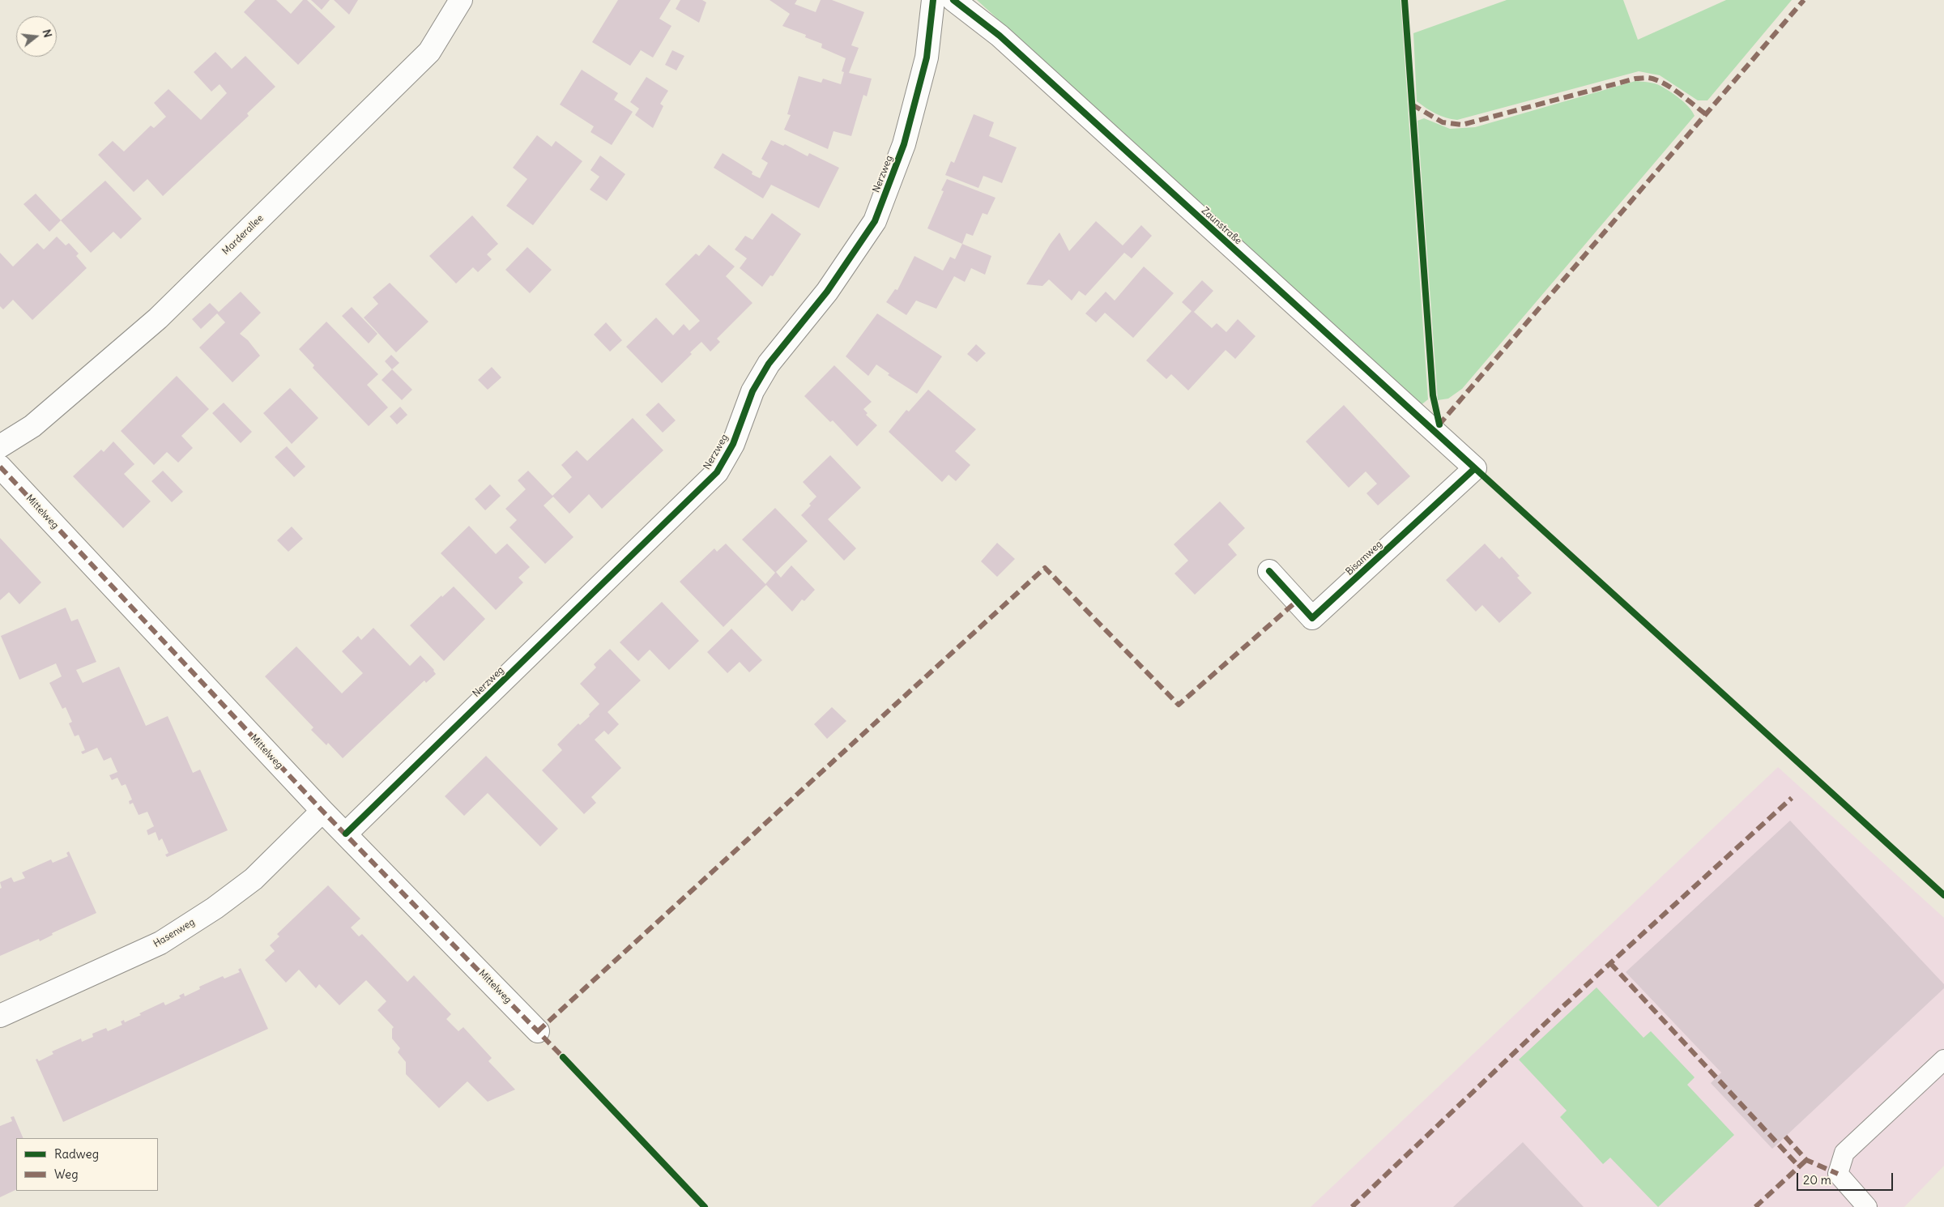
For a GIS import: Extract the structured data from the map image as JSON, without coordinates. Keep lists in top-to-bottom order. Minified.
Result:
{"streets":{"street":["Nerzweg","Zaunstraße","Marderallee","Mittelweg","Bisamweg","Hasenweg"]},"crossings":[["Nerzweg","Mittelweg"],["Zaunstraße","Bisamweg"],["Mittelweg","Hasenweg"]],"legend":["Radweg","Weg"],"scale_bar":"20 m","north":"right"}
